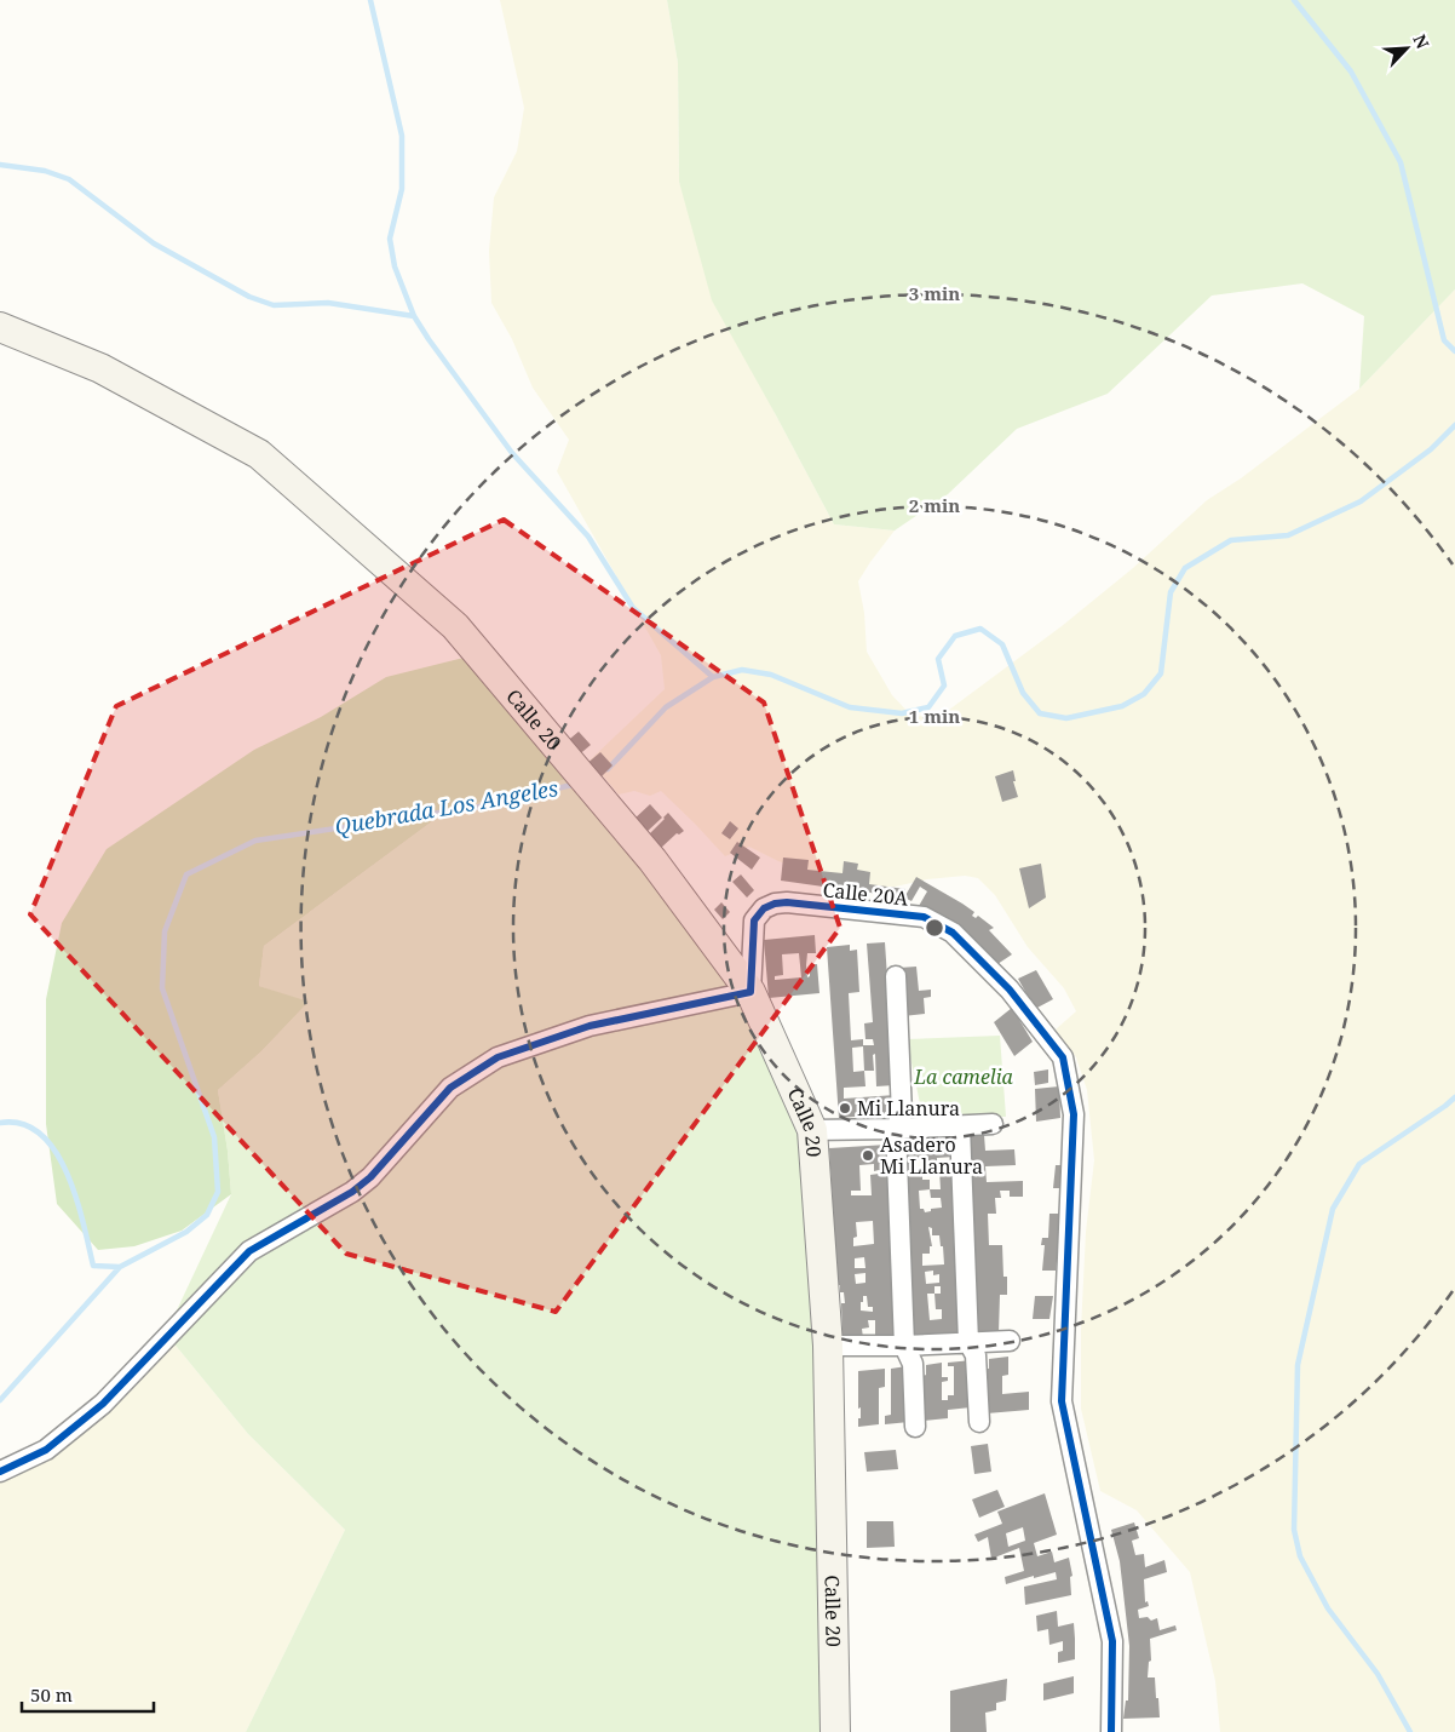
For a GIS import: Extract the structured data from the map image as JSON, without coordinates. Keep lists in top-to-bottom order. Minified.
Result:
{"streets":{"main road":["Calle 20"],"street":["Calle 20A"]},"crossings":[["Calle 20","Calle 20A"]],"water":["Quebrada Los Angeles"],"parks":["La camelia"],"places":["Mi Llanura","Asadero Mi Llanura"],"scale_bar":"50 m","north":"top right","rings":["3 min","2 min","1 min"]}
